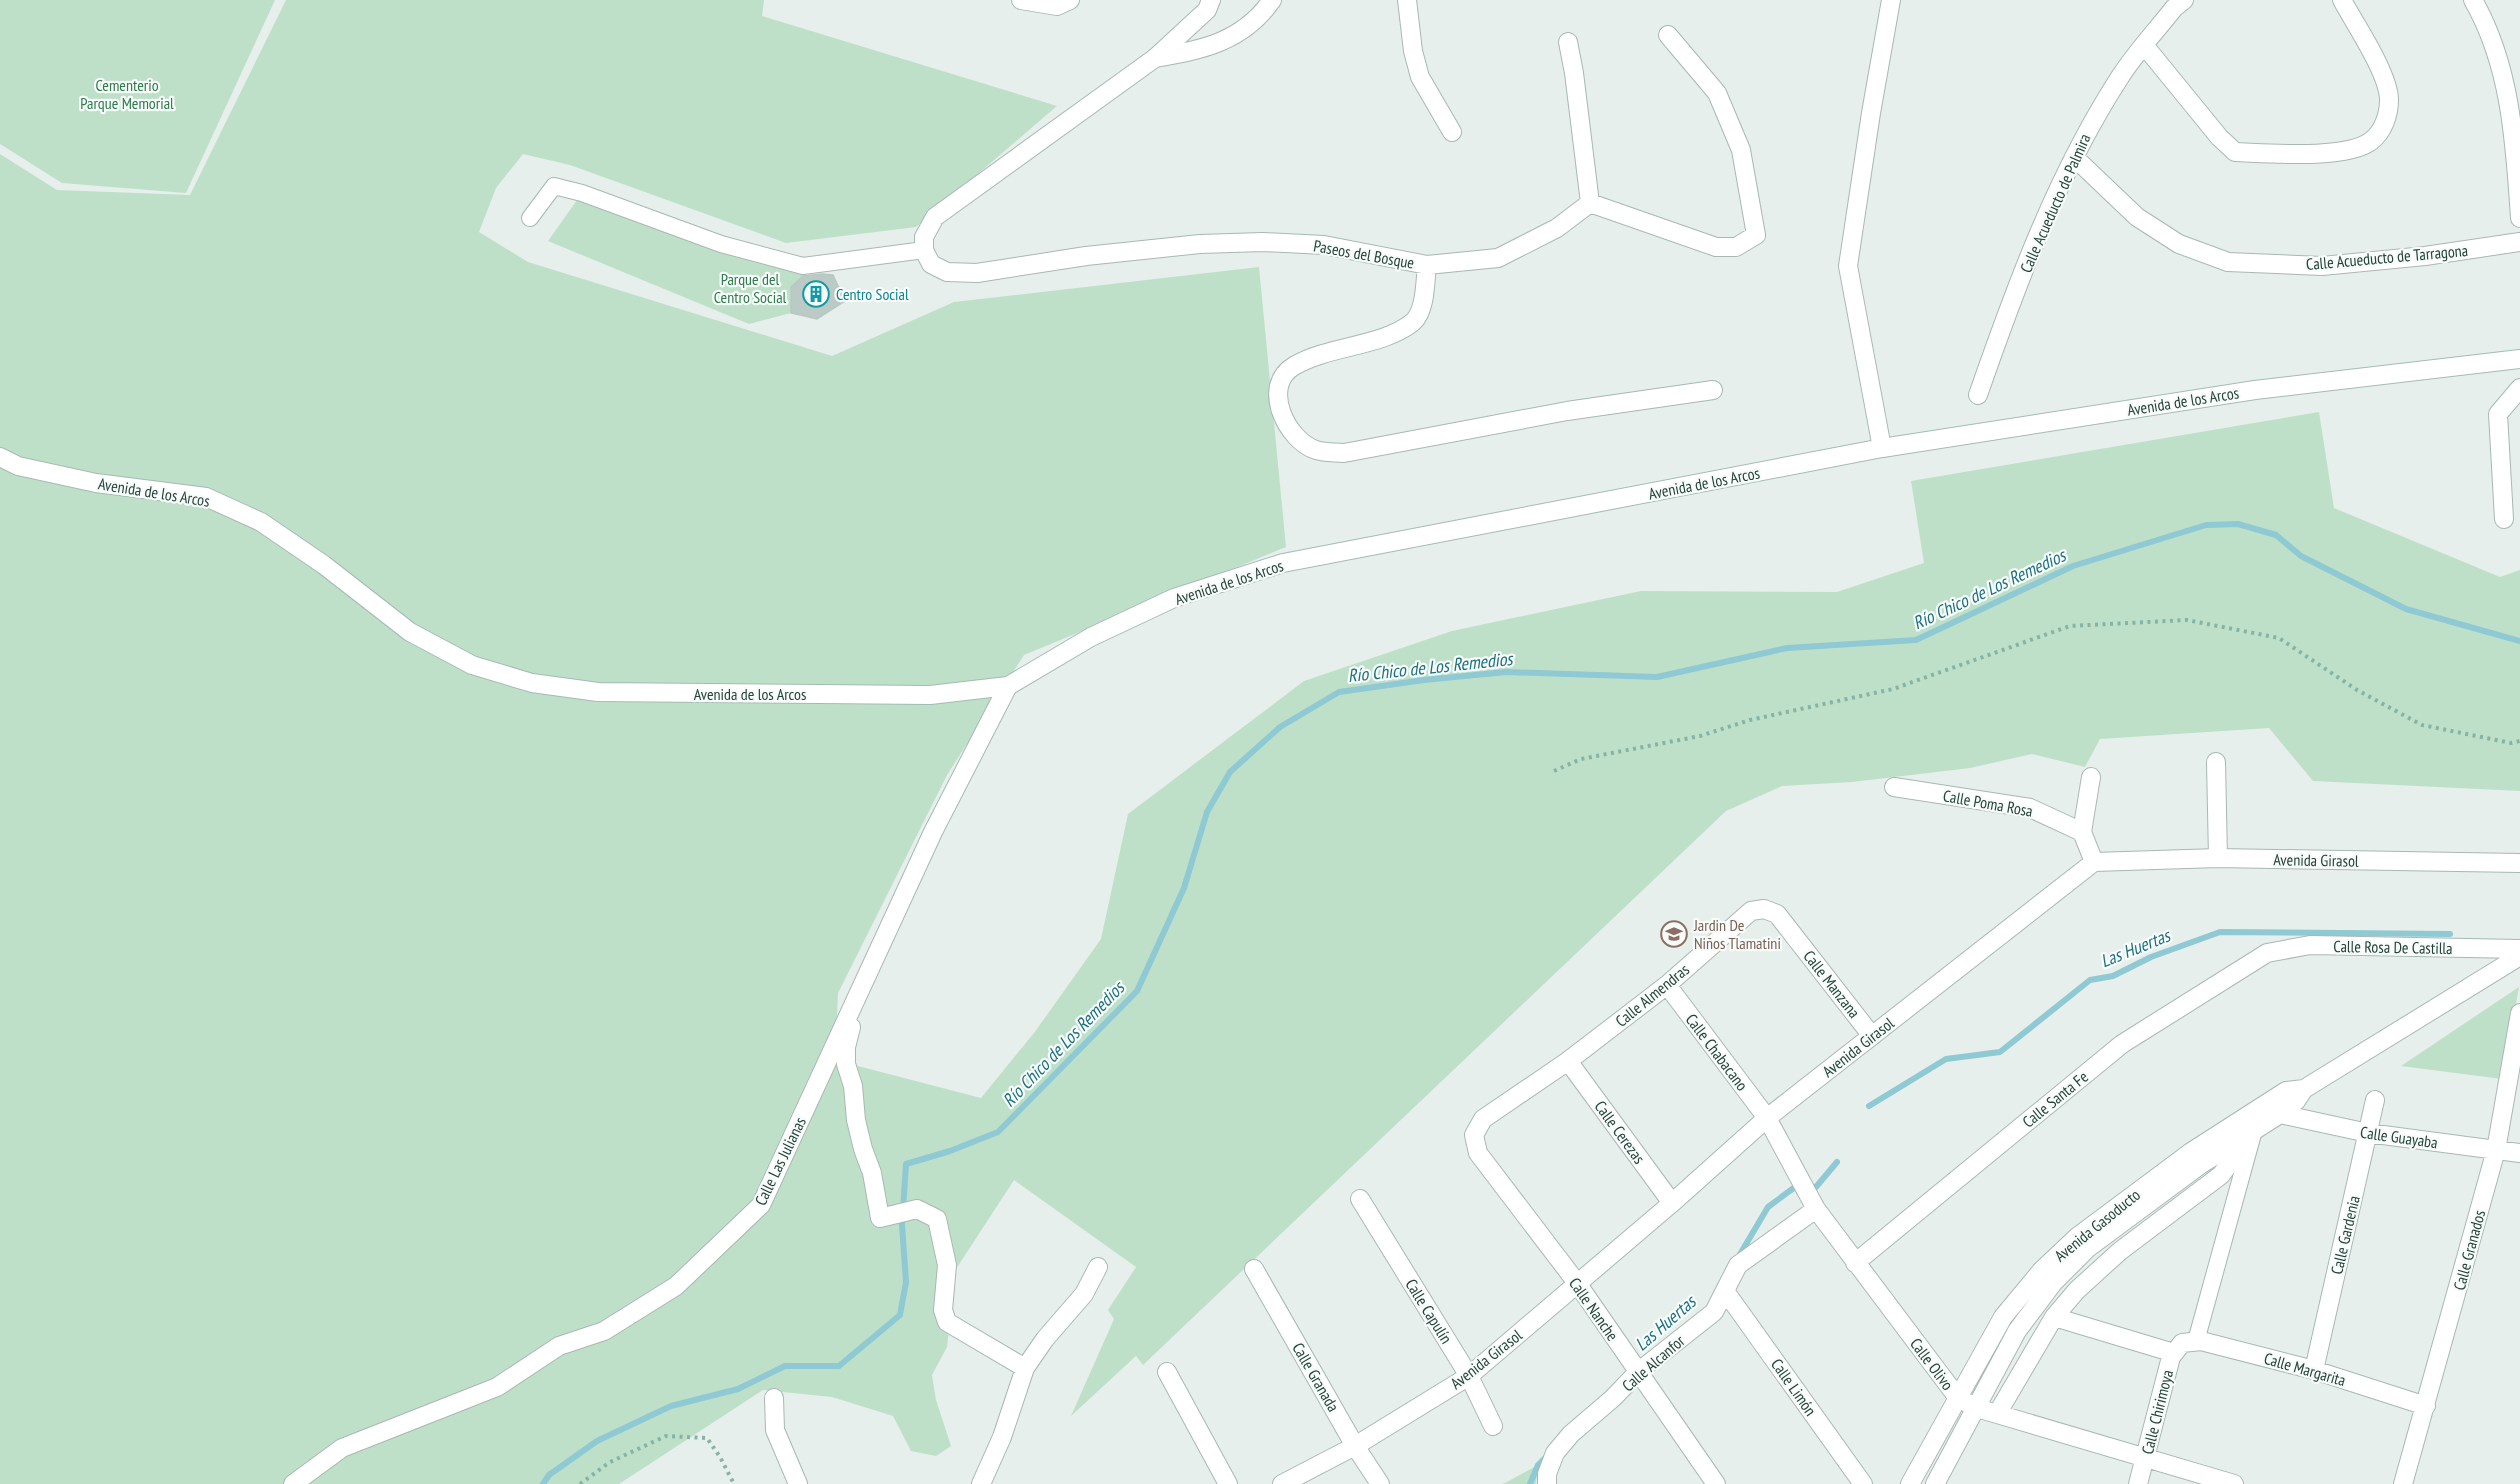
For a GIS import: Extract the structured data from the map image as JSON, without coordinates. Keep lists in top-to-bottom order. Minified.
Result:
{"streets":{"street":["Calle Acueducto de Palmira","Paseos del Bosque","Calle Acueducto de Tarragona","Avenida de los Arcos","Calle Poma Rosa","Avenida Girasol","Calle Rosa De Castilla","Calle Manzana","Calle Almendras","Calle Chabacano","Calle Santa Fe","Calle Cerezas","Calle Guayaba","Calle Las Julianas","Avenida Gasoducto","Calle Gardenia","Calle Granados","Calle Nanche","Calle Capulín","Calle Alcanfor","Calle Olivo","Calle Margarita","Calle Granada","Calle Limón","Calle Chirimoya"]},"crossings":[["Calle Acueducto de Palmira","Calle Acueducto de Tarragona"],["Avenida de los Arcos","Calle Las Julianas"],["Avenida Girasol","Calle Manzana"],["Avenida Girasol","Calle Chabacano"],["Avenida Girasol","Calle Cerezas"],["Avenida Girasol","Calle Nanche"],["Avenida Girasol","Calle Capulín"],["Avenida Girasol","Calle Olivo"],["Avenida Girasol","Calle Granada"],["Calle Rosa De Castilla","Calle Santa Fe"],["Calle Manzana","Calle Almendras"],["Calle Almendras","Calle Chabacano"],["Calle Almendras","Calle Cerezas"],["Calle Almendras","Calle Nanche"],["Calle Chabacano","Calle Olivo"],["Calle Santa Fe","Calle Olivo"],["Calle Guayaba","Avenida Gasoducto"],["Calle Guayaba","Calle Gardenia"],["Calle Guayaba","Calle Granados"],["Avenida Gasoducto","Calle Olivo"],["Calle Gardenia","Calle Margarita"],["Calle Granados","Calle Margarita"],["Calle Nanche","Calle Alcanfor"],["Calle Alcanfor","Calle Olivo"],["Calle Alcanfor","Calle Limón"],["Calle Olivo","Calle Chirimoya"],["Calle Margarita","Calle Chirimoya"]],"water":["Río Chico de Los Remedios","Las Huertas"],"parks":["Cementerio Parque Memorial","Parque del Centro Social"],"places":{"building":["Centro Social"],"school or university":["Jardin De Niños Tlamatini"]}}
